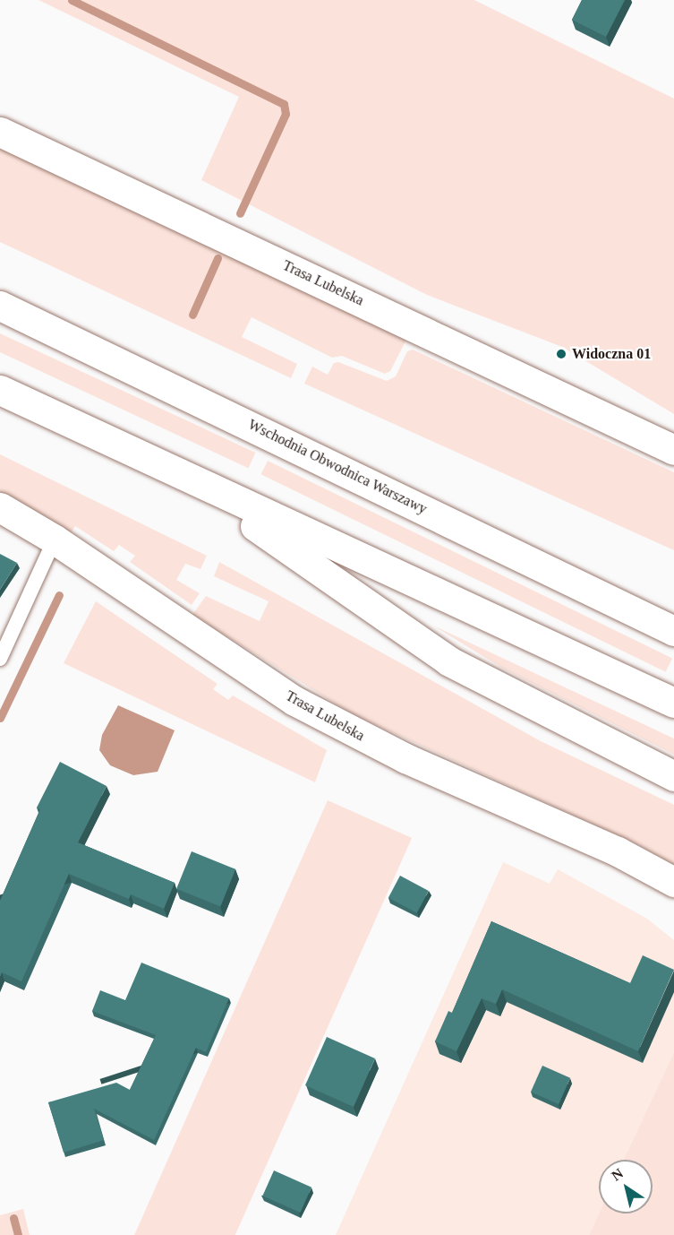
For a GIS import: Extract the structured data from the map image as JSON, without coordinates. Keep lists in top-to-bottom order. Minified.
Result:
{"streets":{"main road":["Trasa Lubelska","Wschodnia Obwodnica Warszawy"]},"places":["Widoczna 01"],"north":"top left"}
